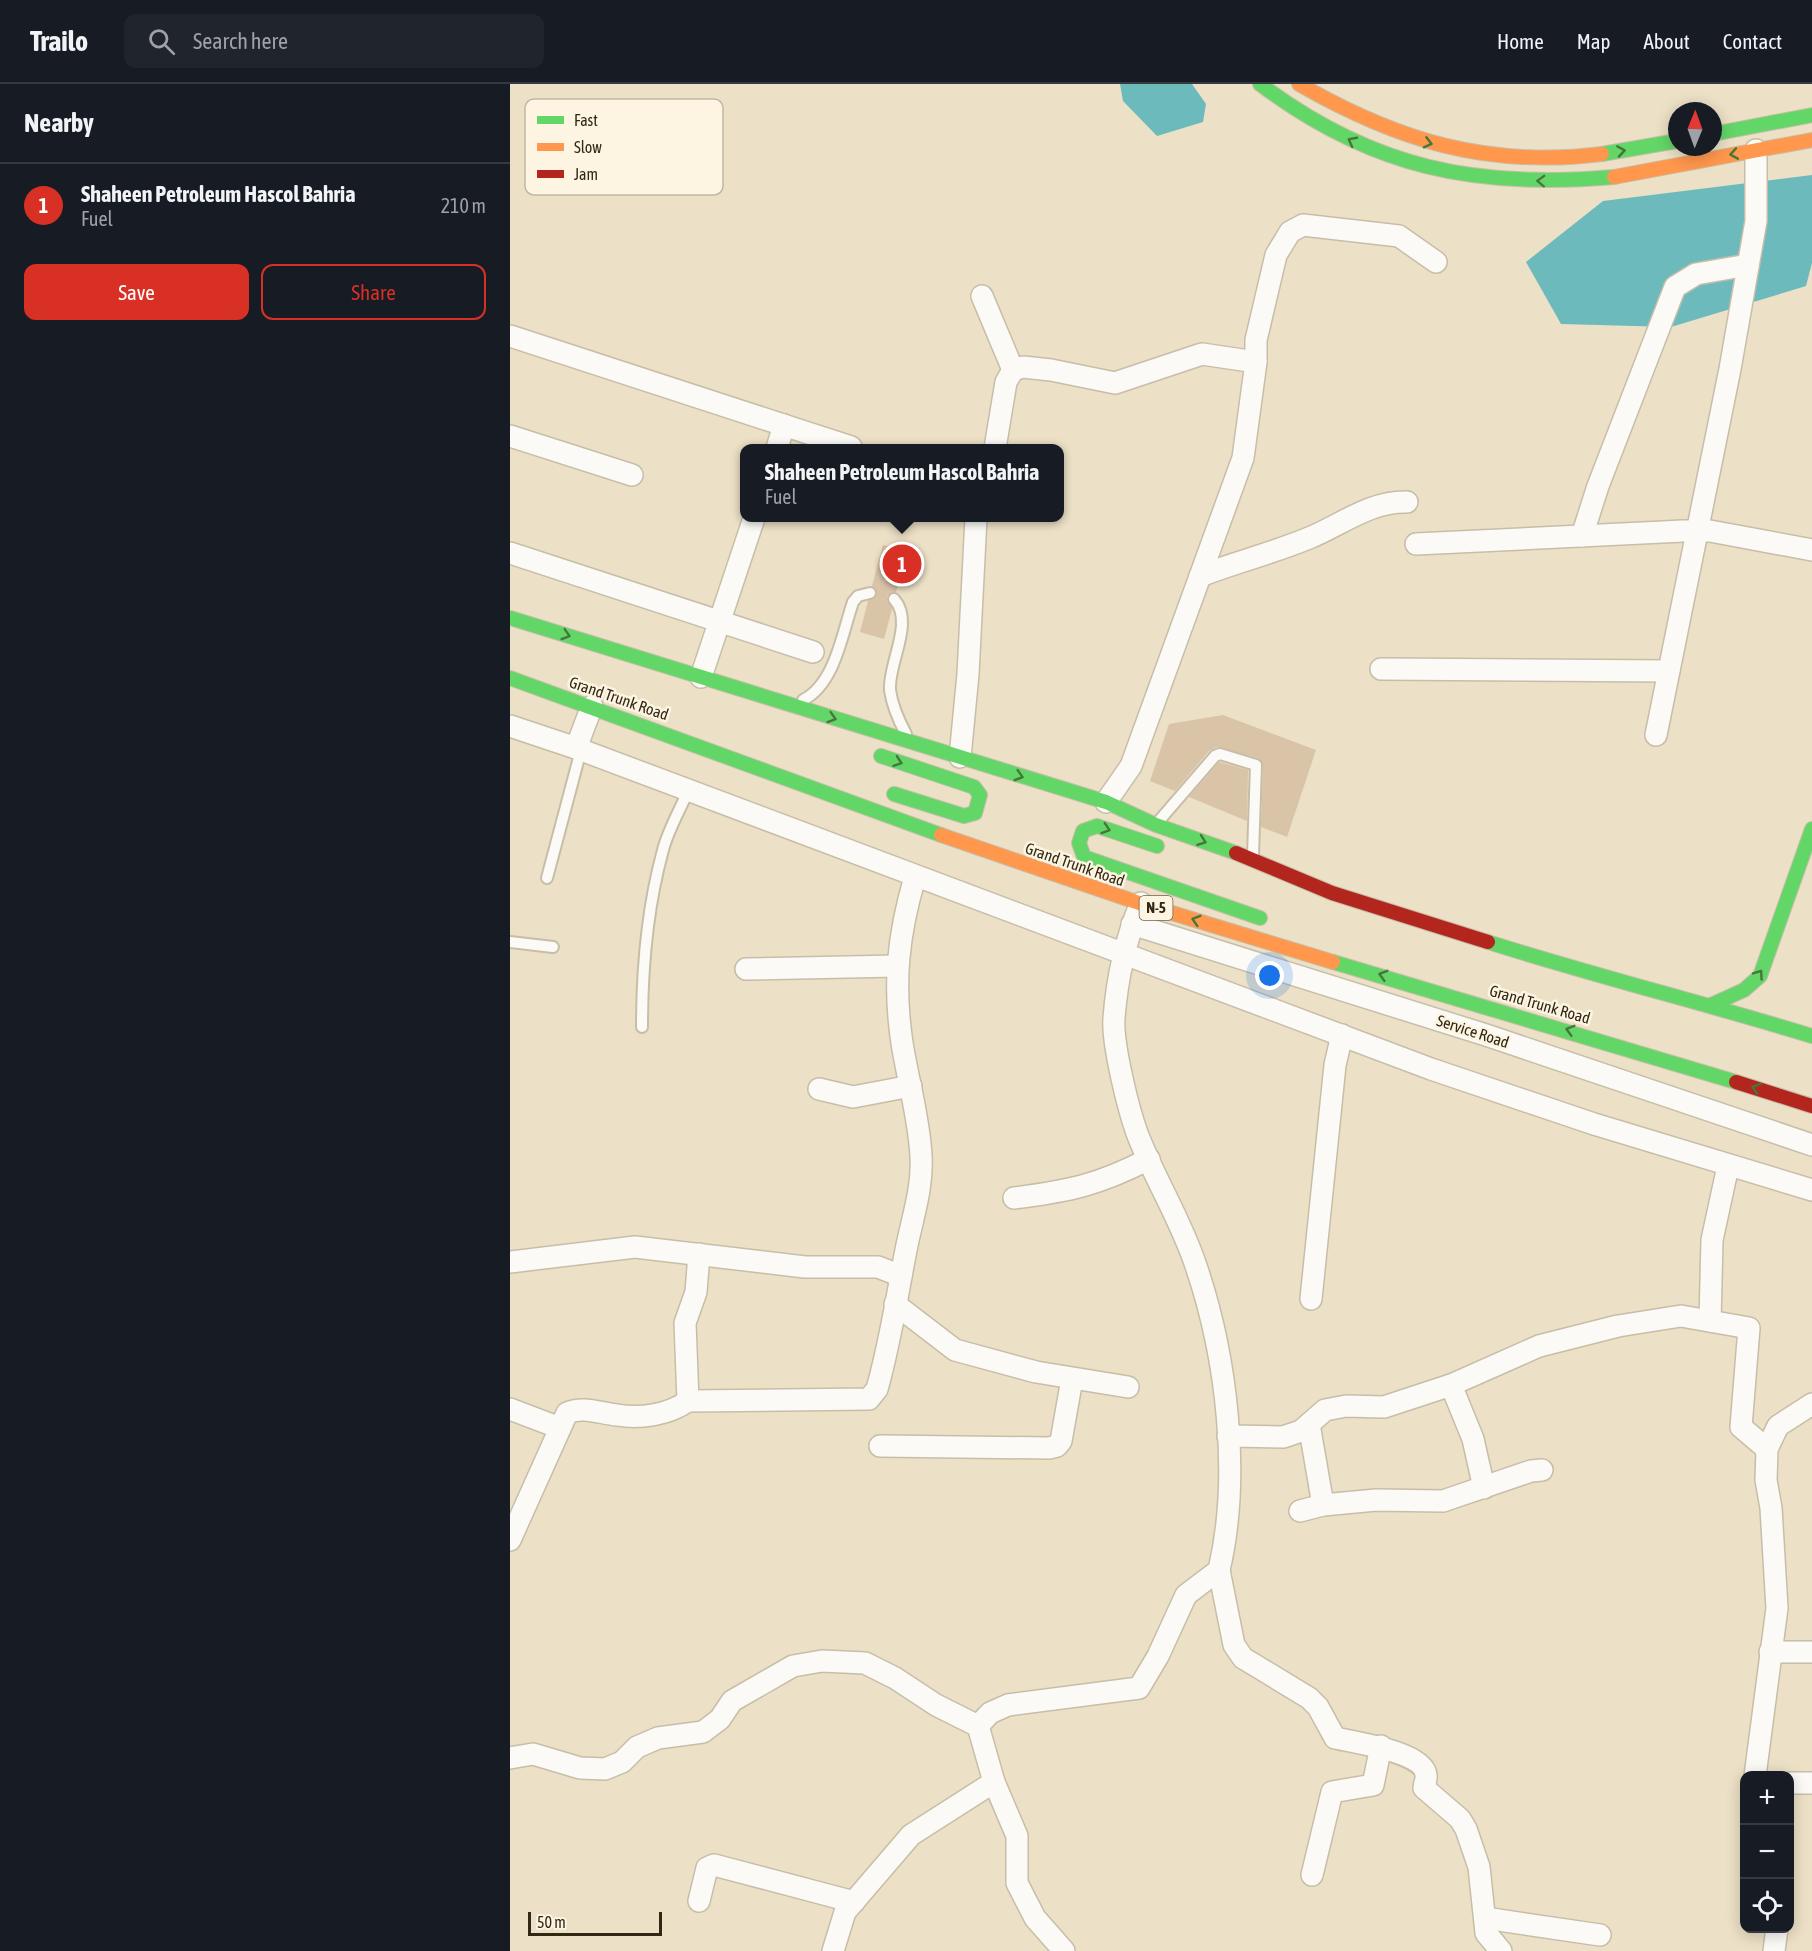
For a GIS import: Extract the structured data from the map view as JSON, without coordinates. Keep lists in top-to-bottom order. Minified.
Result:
{"streets":{"main road":["Grand Trunk Road","N-5"],"street":["Service Road"]},"legend":["Fast","Slow","Jam"],"scale_bar":"50 m","north":"top","page":{"header":"Trailo","search":"Search here","nav":["Home","Map","About","Contact"],"heading":"Nearby","list":[{"mark":"1","name":"Shaheen Petroleum Hascol Bahria","note":"Fuel","value":"210 m"}],"buttons":["Save","Share"],"popup":["Shaheen Petroleum Hascol Bahria","Fuel"],"pins":"1","map_buttons":["+","−"],"scale":"50 m"}}
